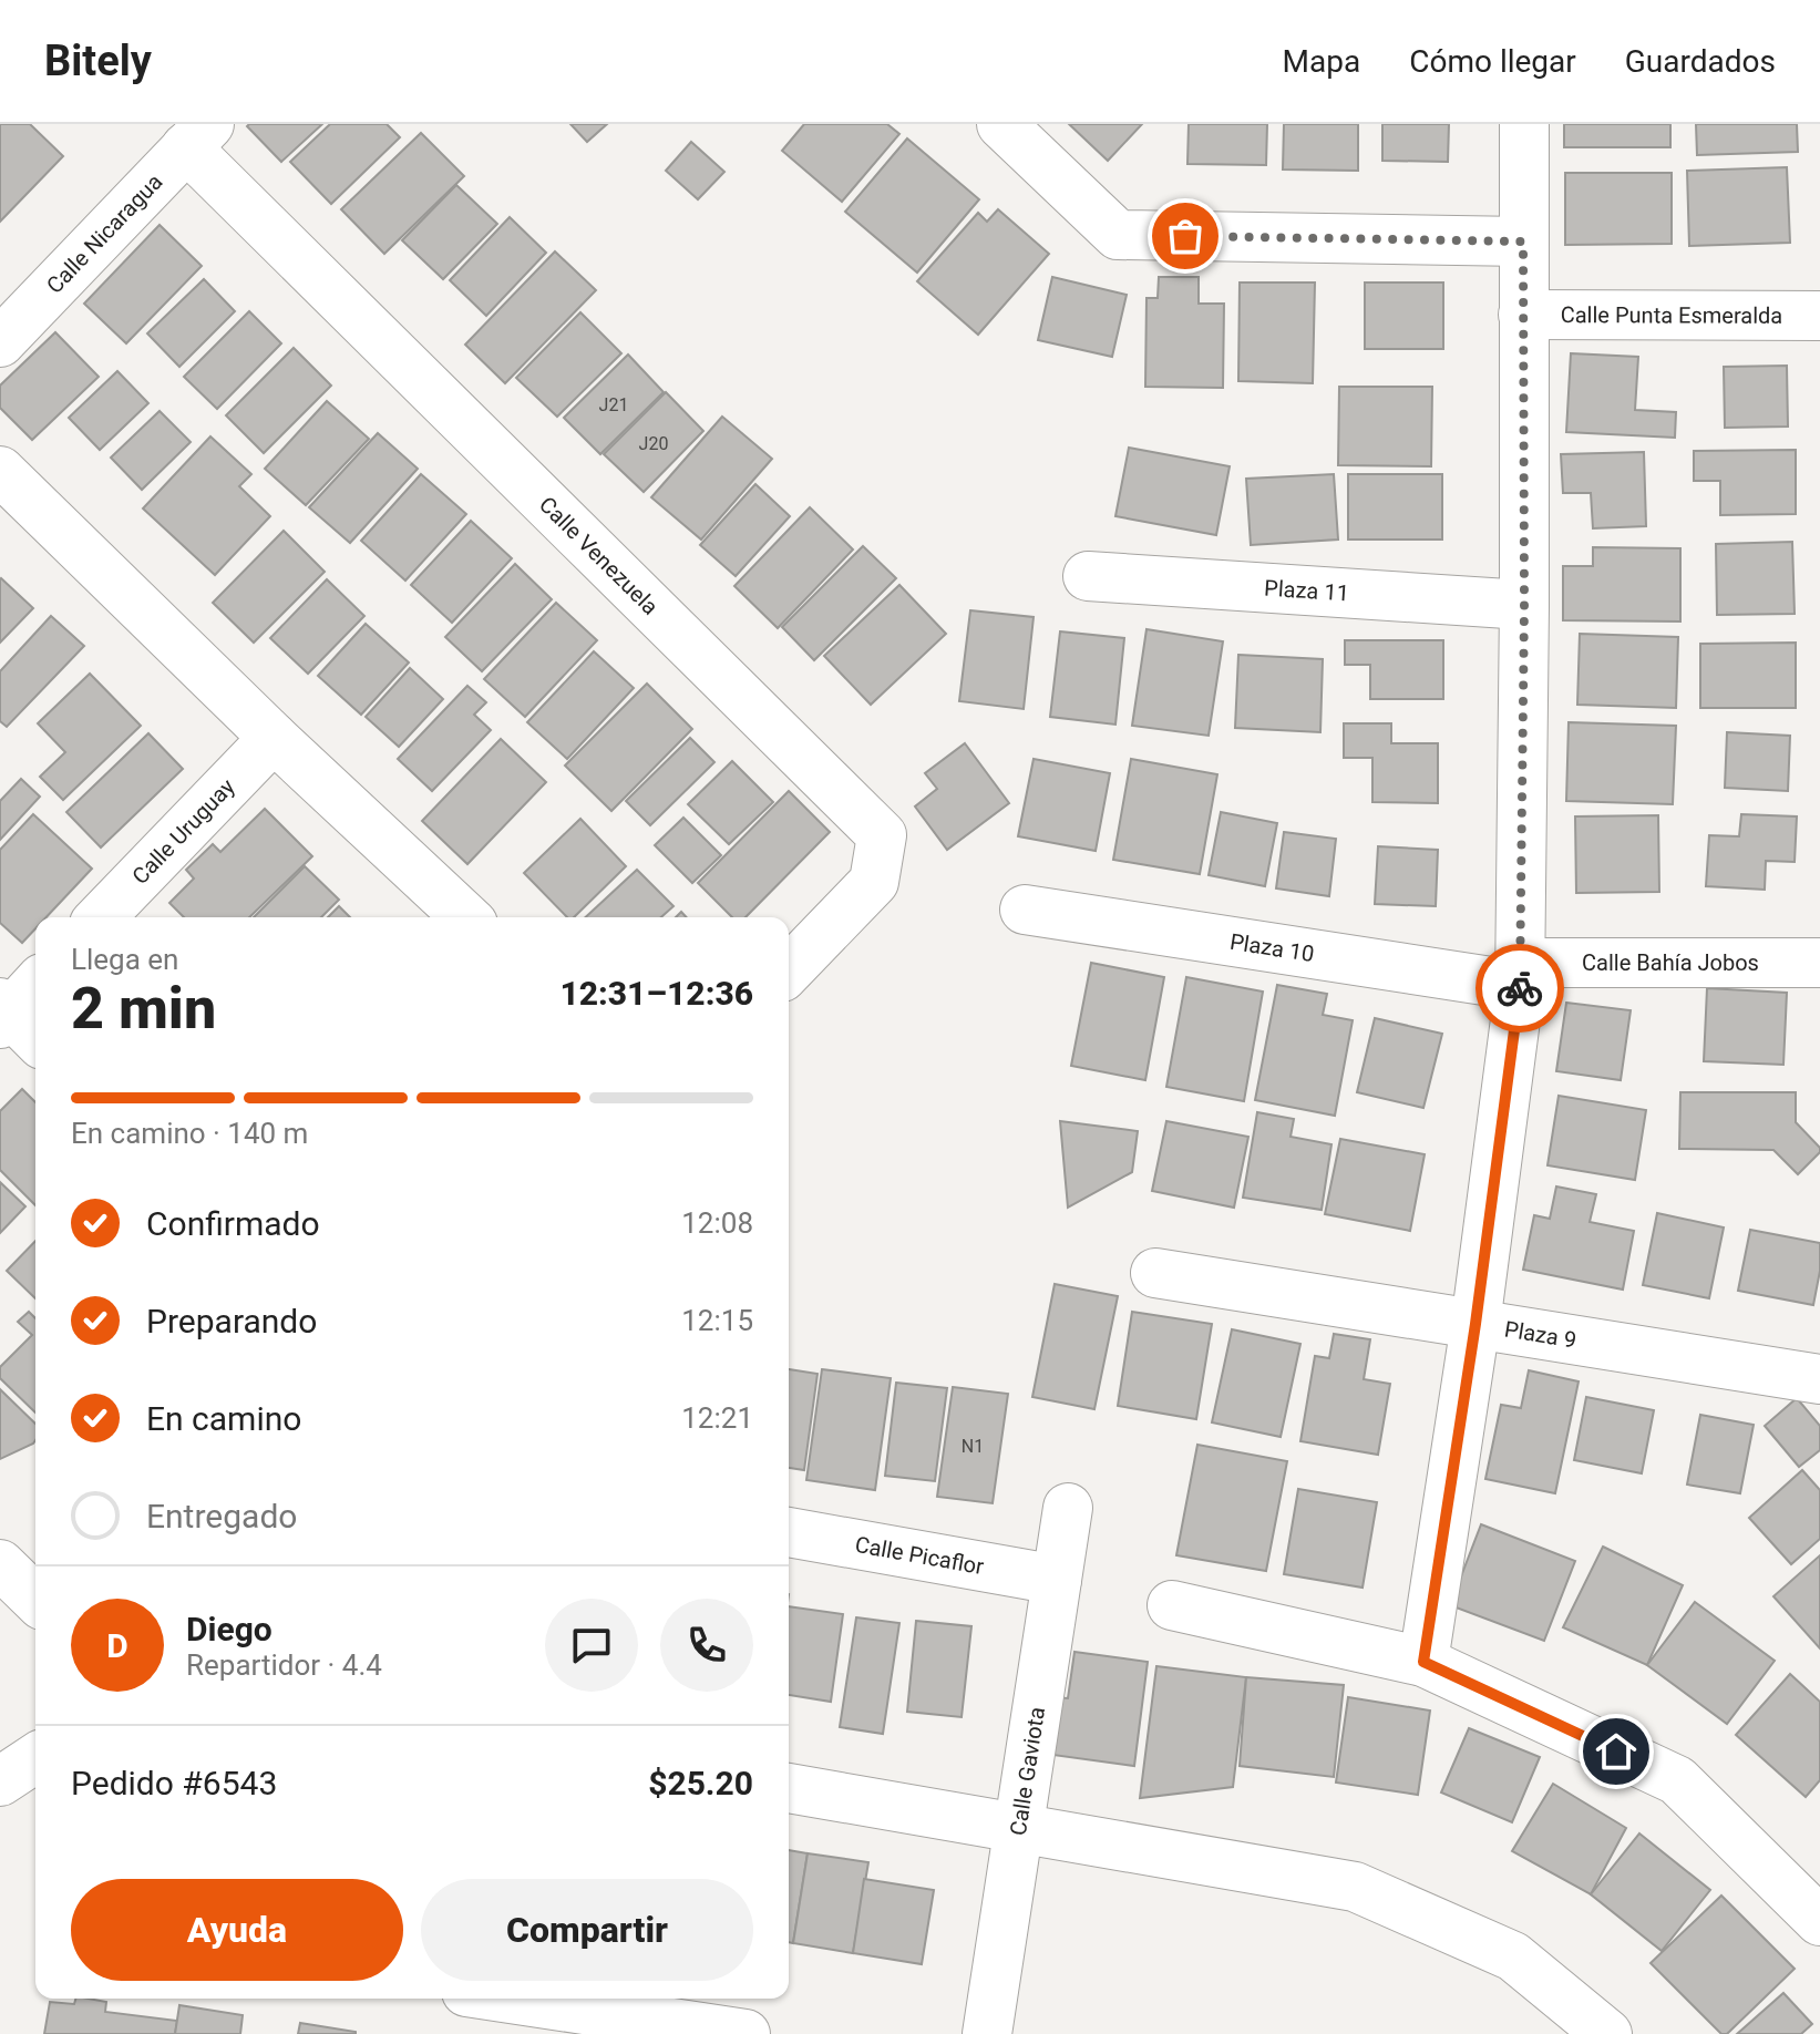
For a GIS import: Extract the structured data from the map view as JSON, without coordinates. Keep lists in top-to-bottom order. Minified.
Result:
{"streets":{"street":["Calle Nicaragua","Calle Punta Esmeralda","Calle Venezuela","Plaza 11","Calle Uruguay","Plaza 10","Calle Bahía Jobos","Plaza 9","Calle Picaflor","Calle Gaviota"]},"crossings":[["Calle Nicaragua","Calle Venezuela"],["Plaza 10","Calle Bahía Jobos"],["Calle Picaflor","Calle Gaviota"]],"house_numbers":["J21","J20","N1"],"page":{"header":"Bitely","nav":["Mapa","Cómo llegar","Guardados"],"heading":["2 min","Llega en","12:31–12:36"],"panel":["Diego","Repartidor · 4.4","Pedido #6543","$25.20"],"bar":"En camino · 140 m","list":[["Confirmado","12:08"],["Preparando","12:15"],["En camino","12:21"],"Entregado"],"round":"D","buttons":["Ayuda","Compartir"]}}
